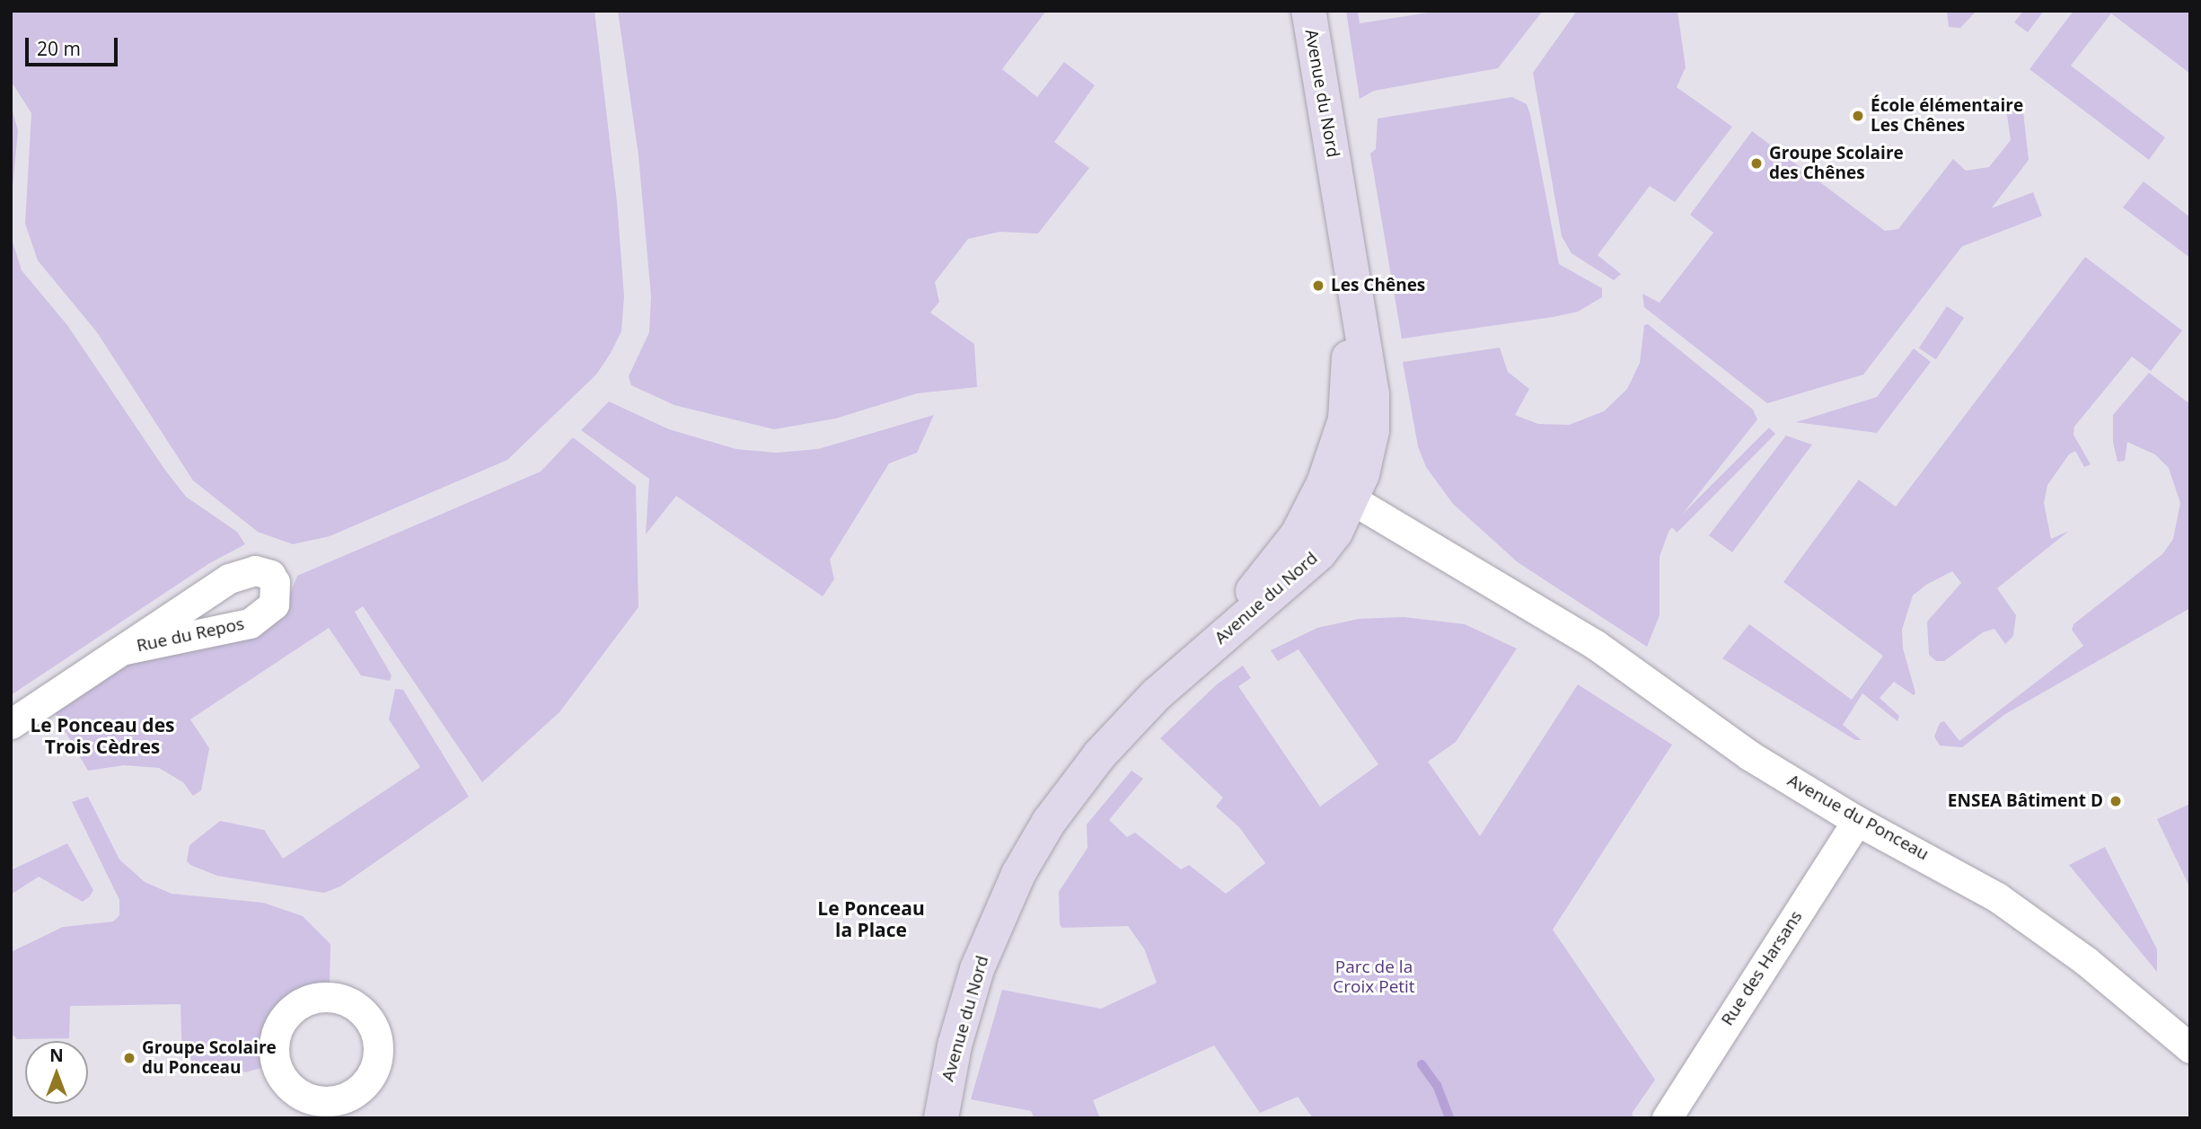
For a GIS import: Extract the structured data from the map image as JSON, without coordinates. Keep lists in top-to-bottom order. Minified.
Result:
{"streets":{"street":["Avenue du Nord","Rue du Repos","Avenue du Ponceau","Rue des Harsans"]},"crossings":[["Avenue du Nord","Avenue du Ponceau"],["Avenue du Ponceau","Rue des Harsans"]],"districts":["Le Ponceau des Trois Cèdres","Le Ponceau la Place"],"parks":["Parc de la Croix Petit"],"places":["École élémentaire Les Chênes","Groupe Scolaire des Chênes","Les Chênes","ENSEA Bâtiment D","Groupe Scolaire du Ponceau"],"scale_bar":"20 m","north":"top"}
